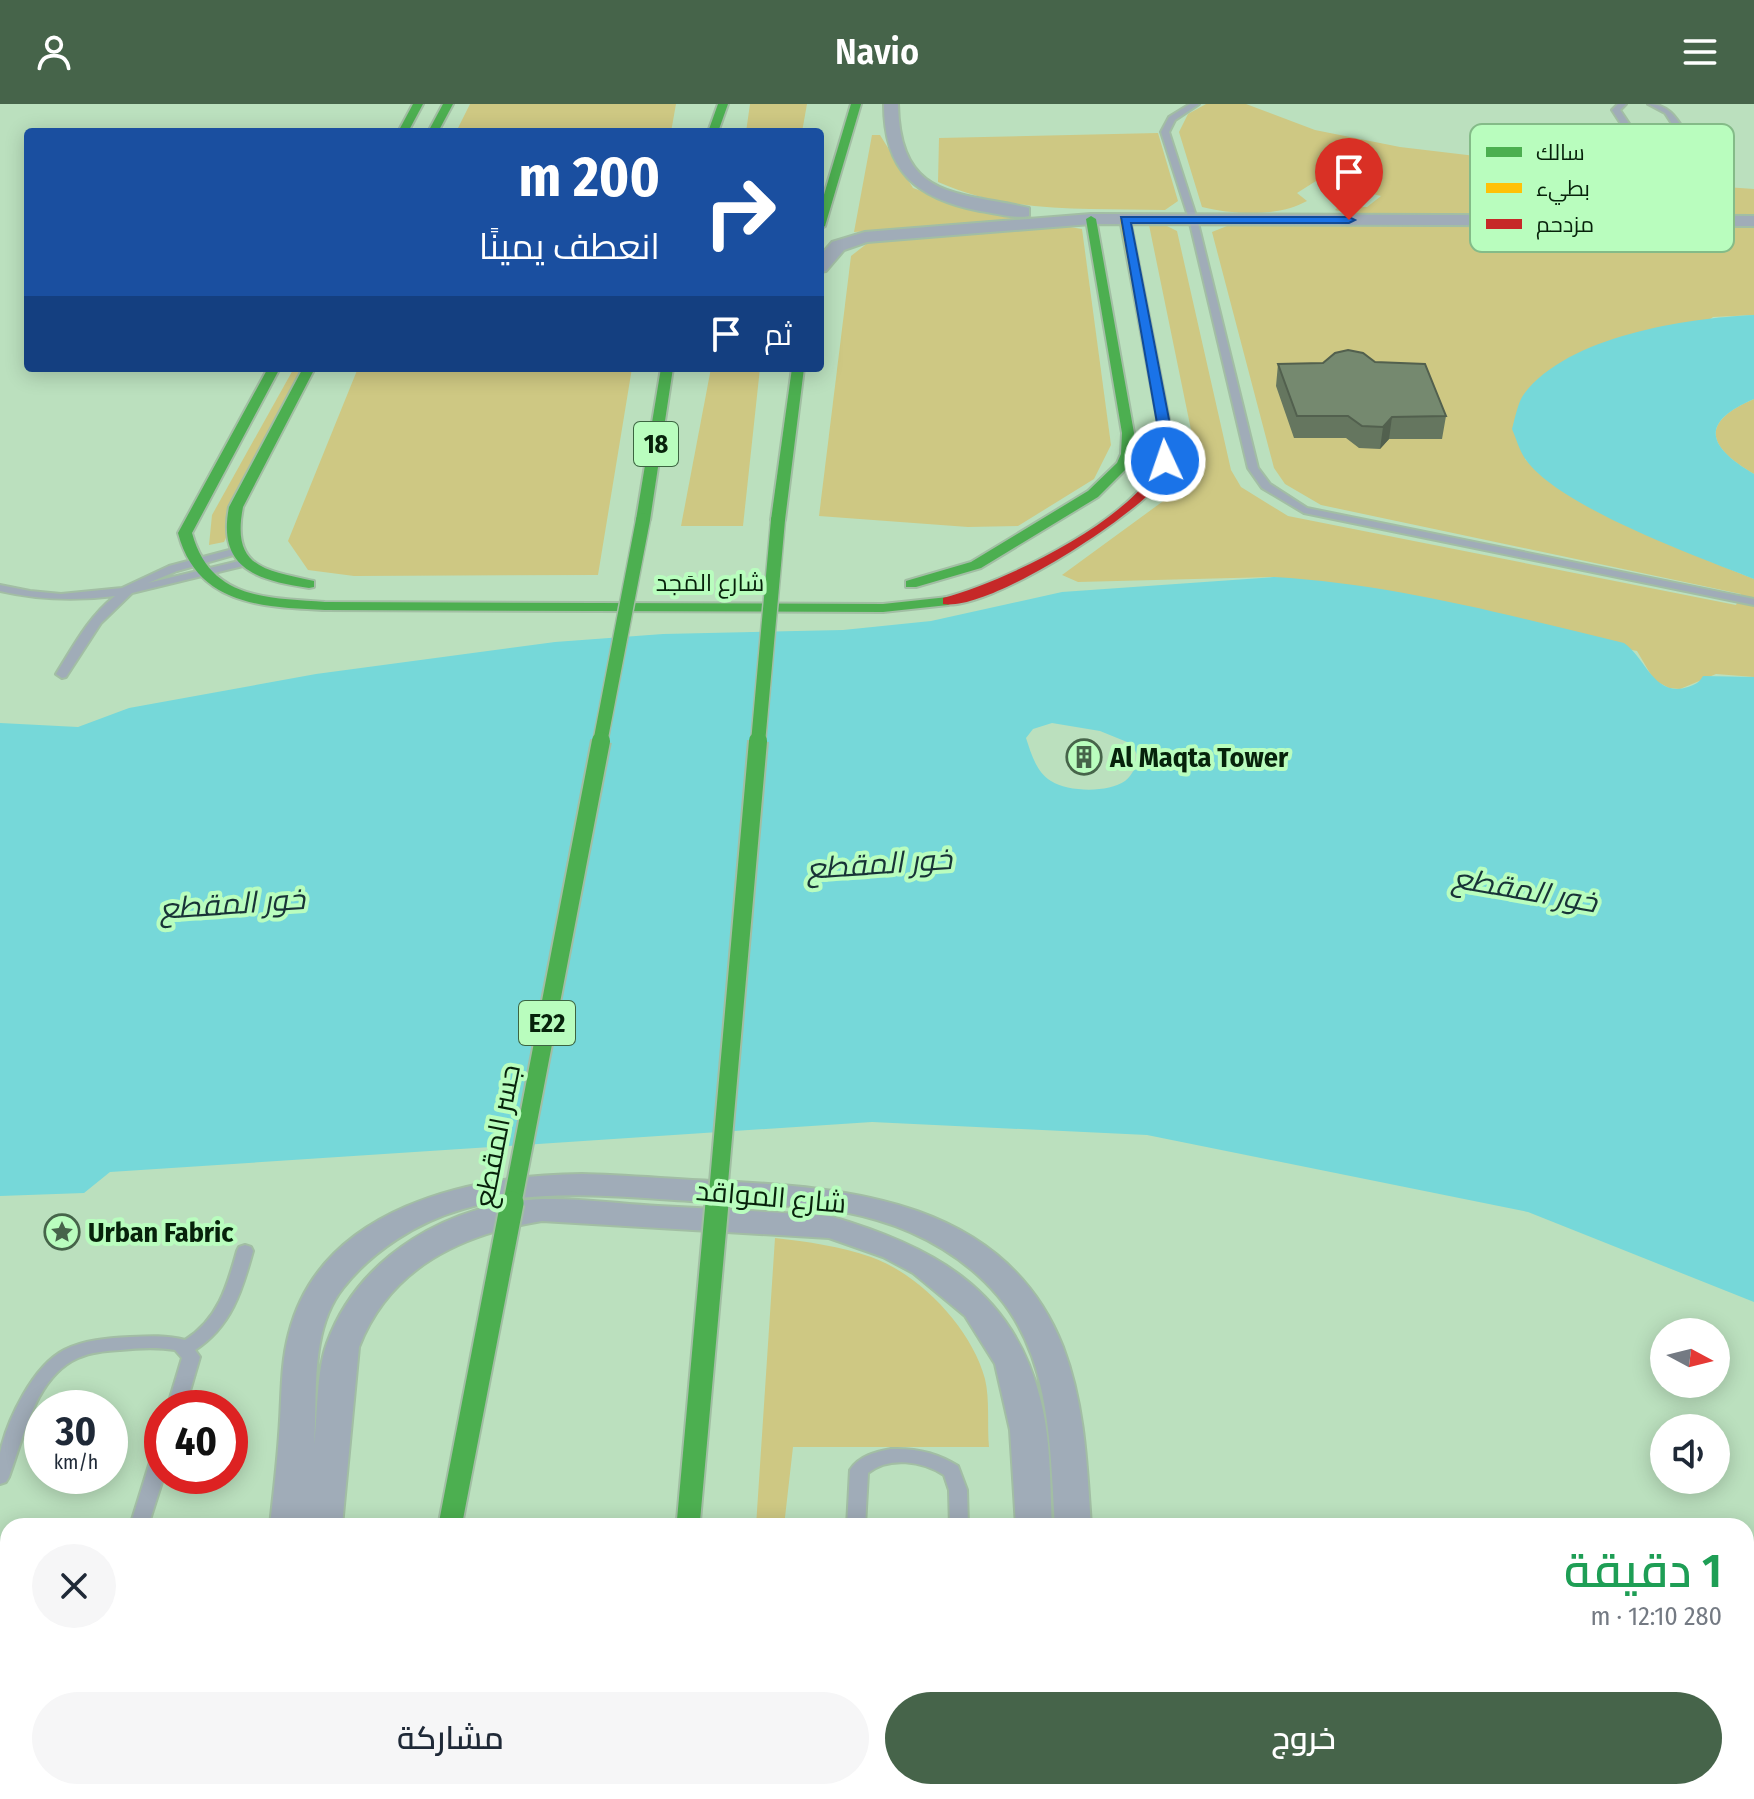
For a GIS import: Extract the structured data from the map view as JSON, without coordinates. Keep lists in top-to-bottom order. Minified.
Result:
{"streets":{"main road":["18","شارع المَجد","E22","جسر المقطع"],"street":["شارع المواقد"]},"crossings":[["18","جسر المقطع"]],"water":["خور المقطع"],"places":{"building":["Al Maqta Tower"],"place":["Urban Fabric"]},"legend":["سالك","بطيء","مزدحم"],"north":"right","page":{"header":"Navio","turn":["200 m","انعطف يمينًا"],"then":"ثم","speed":"30 km/h","limit":"40","heading":["1 دقيقة","280 m · 12:10"],"buttons":["خروج","مشاركة"]}}
